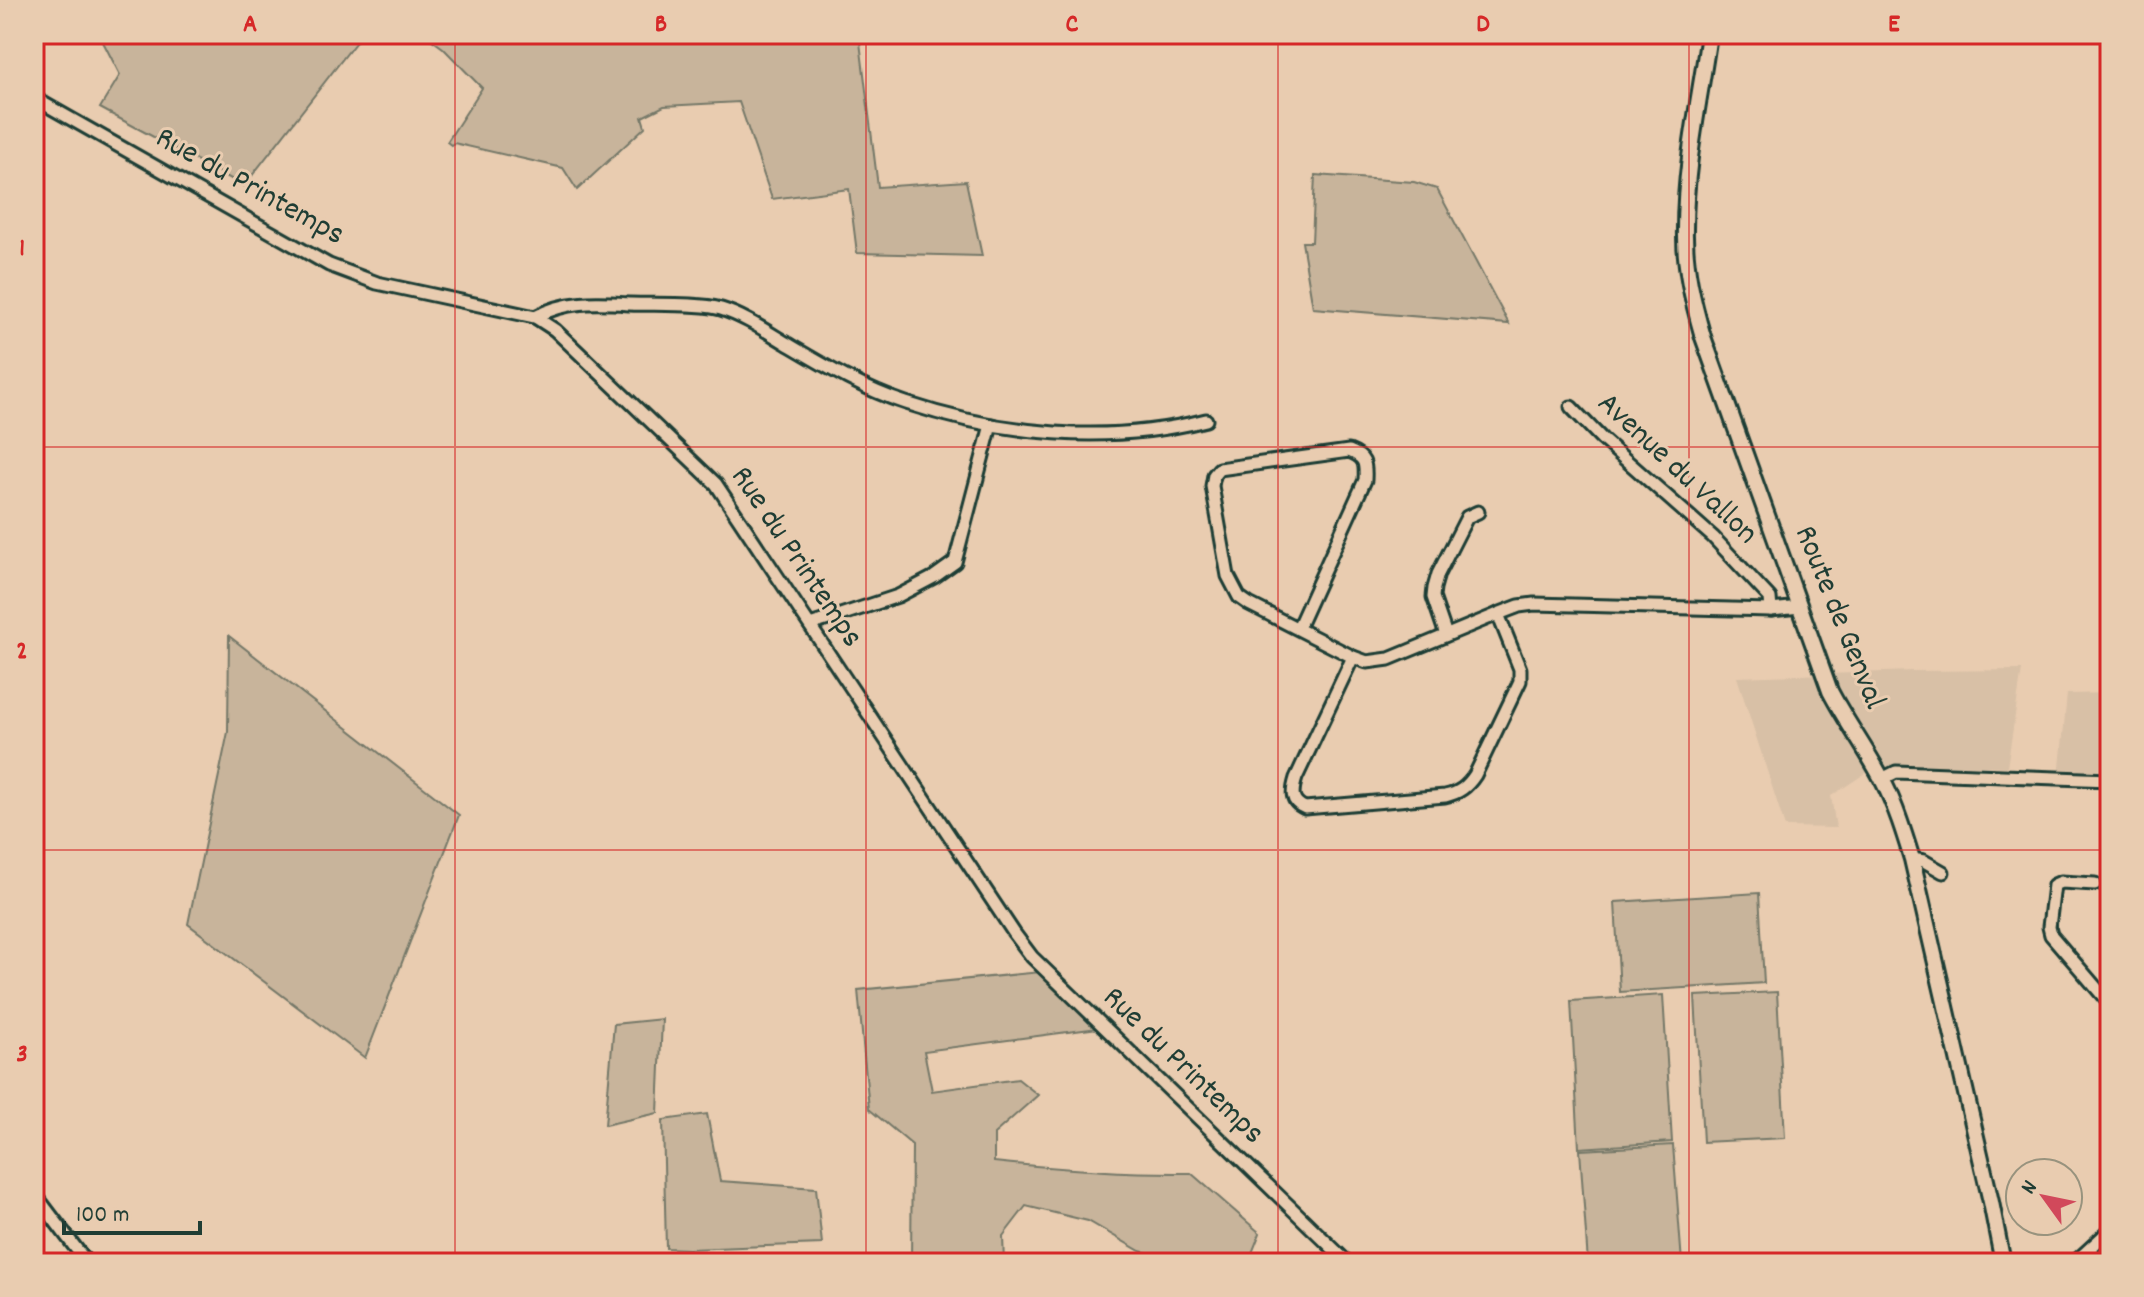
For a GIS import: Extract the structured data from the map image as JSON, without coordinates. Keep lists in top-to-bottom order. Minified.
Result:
{"streets":{"main road":["Route de Genval"],"street":["Rue du Printemps","Avenue du Vallon"]},"scale_bar":"100 m","north":"top left","grid":{"columns":["A","B","C","D","E"],"rows":["1","2","3"]}}
